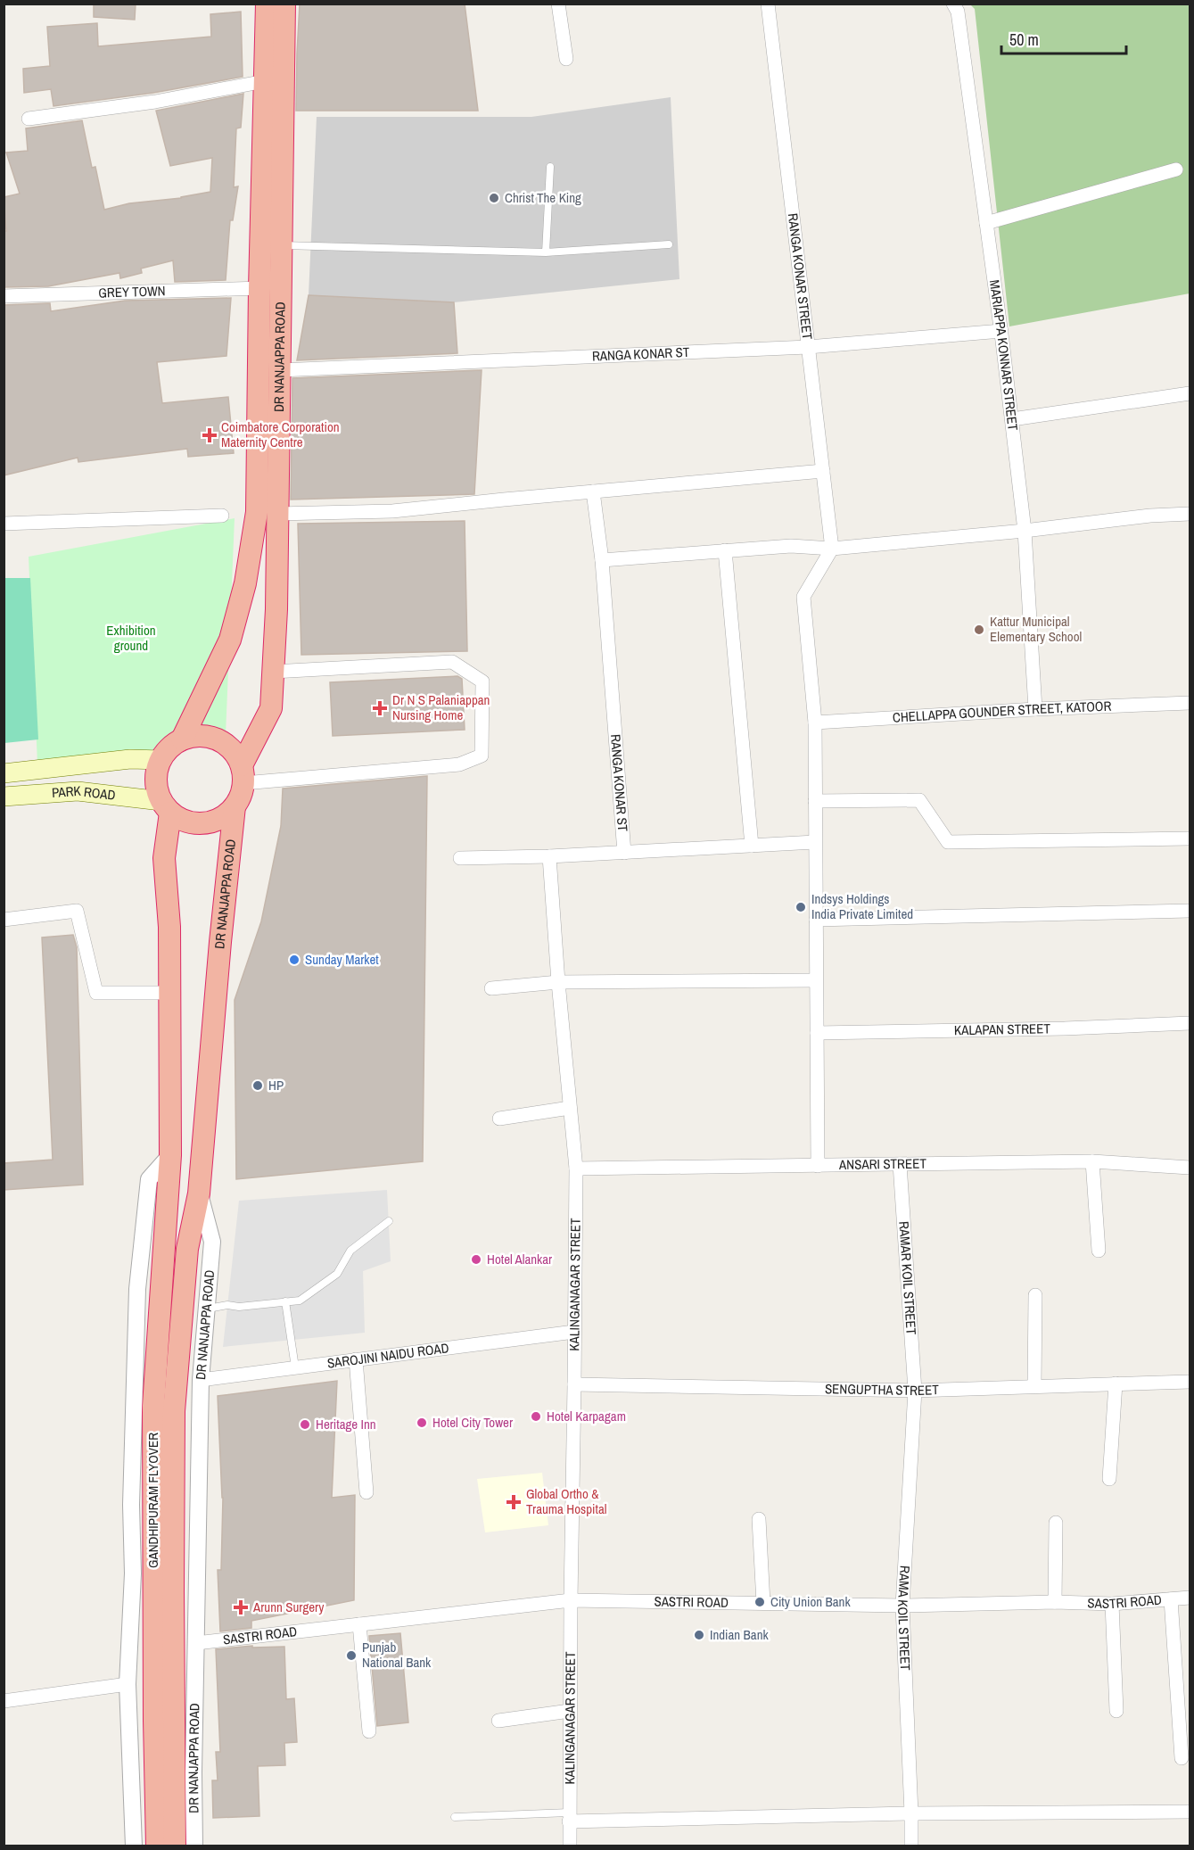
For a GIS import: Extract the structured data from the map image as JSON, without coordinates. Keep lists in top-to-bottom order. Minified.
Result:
{"streets":{"highway":["DR NANJAPPA ROAD","GANDHIPURAM FLYOVER"],"main road":["PARK ROAD"],"street":["RANGA KONAR STREET","GREY TOWN","RANGA KONAR ST","MARIAPPA KONNAR STREET","CHELLAPPA GOUNDER STREET, KATOOR","KALAPAN STREET","ANSARI STREET","RAMAR KOIL STREET","KALINGANAGAR STREET","SAROJINI NAIDU ROAD","SENGUPTHA STREET","SASTRI ROAD","RAMA KOIL STREET"]},"crossings":[["RANGA KONAR STREET","RANGA KONAR ST"],["GREY TOWN","DR NANJAPPA ROAD"],["RANGA KONAR ST","MARIAPPA KONNAR STREET"],["RANGA KONAR ST","DR NANJAPPA ROAD"],["MARIAPPA KONNAR STREET","CHELLAPPA GOUNDER STREET, KATOOR"],["DR NANJAPPA ROAD","PARK ROAD"],["DR NANJAPPA ROAD","SAROJINI NAIDU ROAD"],["DR NANJAPPA ROAD","GANDHIPURAM FLYOVER"],["DR NANJAPPA ROAD","SASTRI ROAD"],["ANSARI STREET","RAMAR KOIL STREET"],["ANSARI STREET","KALINGANAGAR STREET"],["RAMAR KOIL STREET","SENGUPTHA STREET"],["RAMAR KOIL STREET","RAMA KOIL STREET"],["KALINGANAGAR STREET","SAROJINI NAIDU ROAD"],["KALINGANAGAR STREET","SENGUPTHA STREET"],["KALINGANAGAR STREET","SASTRI ROAD"],["SENGUPTHA STREET","RAMA KOIL STREET"],["SASTRI ROAD","RAMA KOIL STREET"]],"parks":["Exhibition ground"],"places":{"other":["Christ The King","Kattur Municipal Elementary School","Indsys Holdings India Private Limited","Sunday Market","HP","Hotel Alankar","Hotel Karpagam","Hotel City Tower","Heritage Inn","City Union Bank","Indian Bank","Punjab National Bank"],"health":["Coimbatore Corporation Maternity Centre","Dr N S Palaniappan Nursing Home","Global Ortho & Trauma Hospital","Arunn Surgery"]},"scale_bar":"50 m"}
